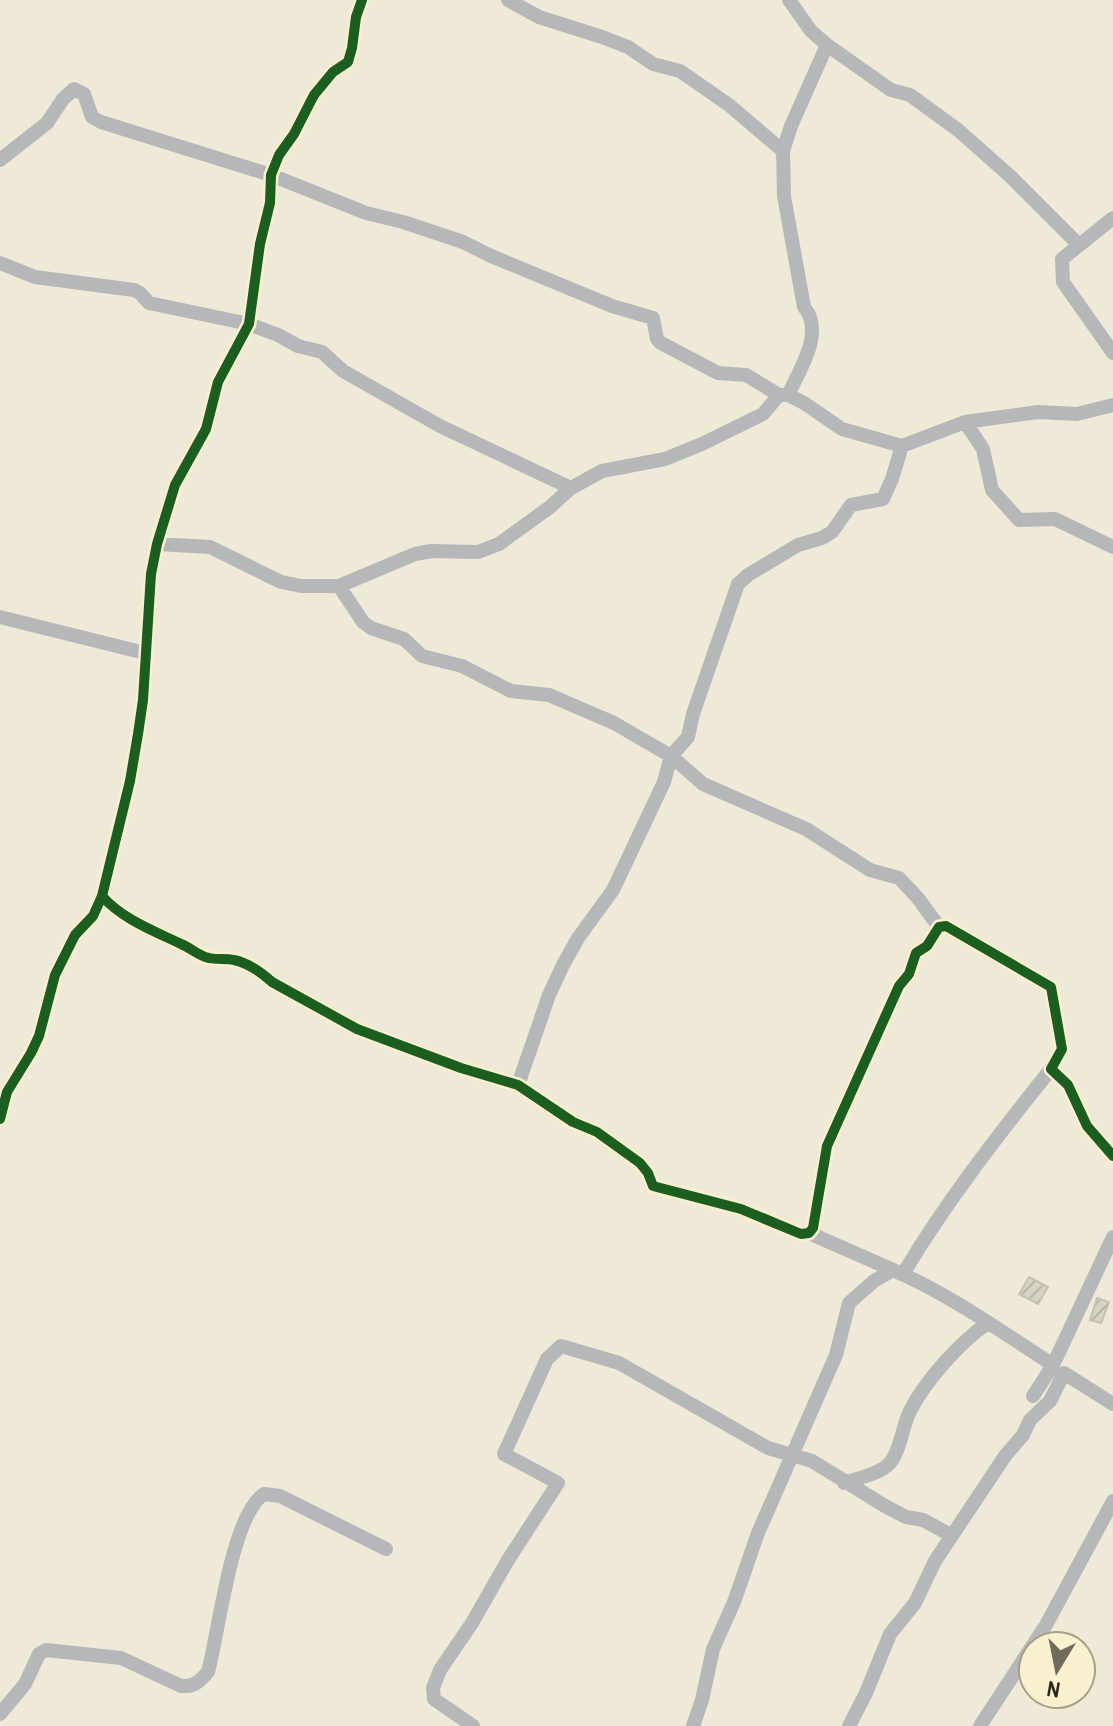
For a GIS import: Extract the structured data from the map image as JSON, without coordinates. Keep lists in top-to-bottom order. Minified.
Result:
{"north":"bottom"}
